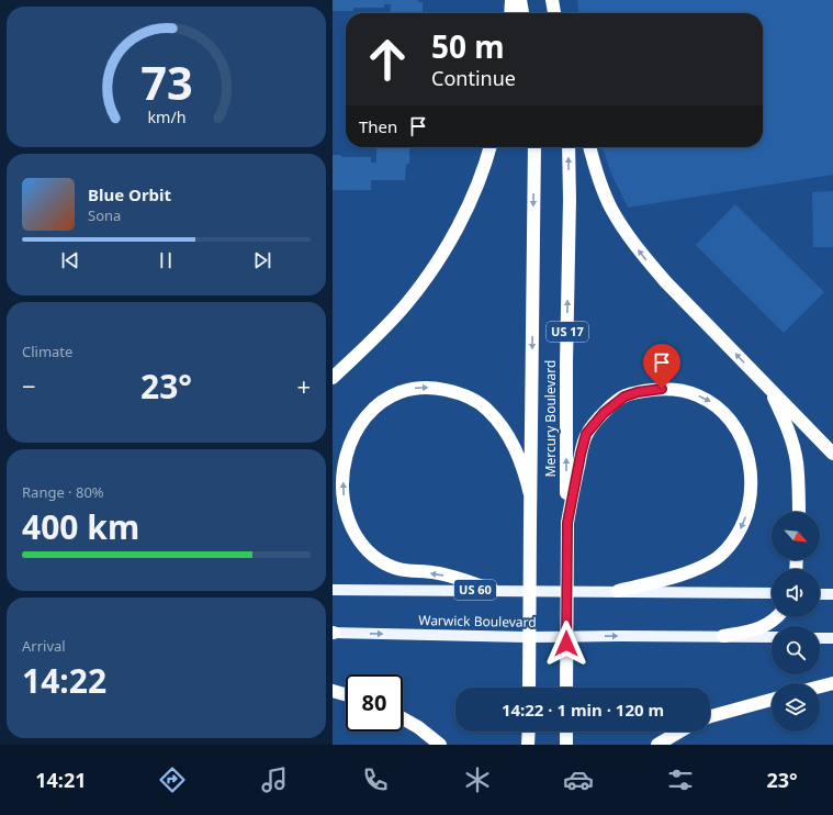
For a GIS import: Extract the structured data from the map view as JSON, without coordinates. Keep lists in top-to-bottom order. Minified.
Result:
{"streets":{"highway":["US 17","Mercury Boulevard"],"main road":["US 60","Warwick Boulevard"]},"north":"bottom right","page":{"turn":["50 m","Continue"],"then":"Then","song":["Blue Orbit","Sona"],"tile":["Climate",["Range · 80%","400 km"],["Arrival","14:22"]],"heat":["−","23°","+"],"limit":"80","trip":"14:22 · 1 min · 120 m","tabs":["14:21","23°"],"gauge":["73","km/h"]}}
